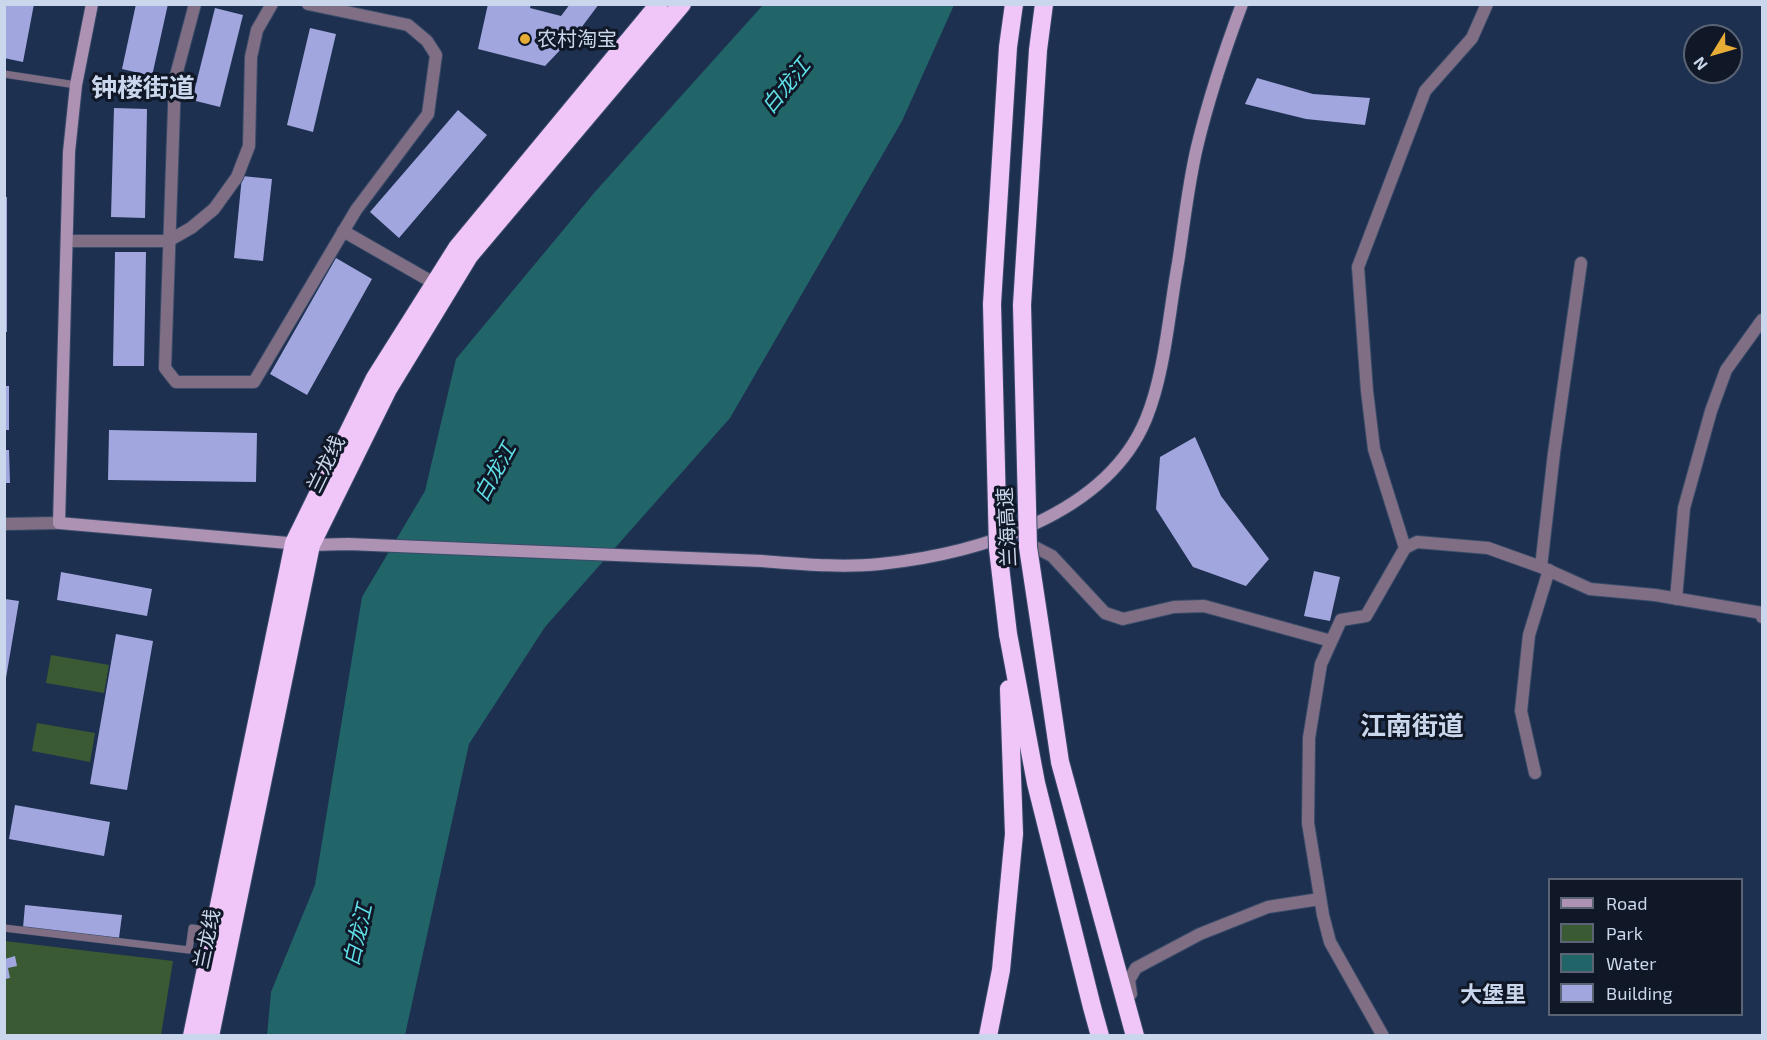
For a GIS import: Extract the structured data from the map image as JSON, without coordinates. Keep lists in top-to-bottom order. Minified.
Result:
{"streets":{"highway":["兰龙线","兰海高速"]},"districts":["钟楼街道","江南街道","大堡里"],"water":["白龙江"],"places":["农村淘宝"],"legend":["Road","Park","Water","Building"],"north":"bottom left"}
